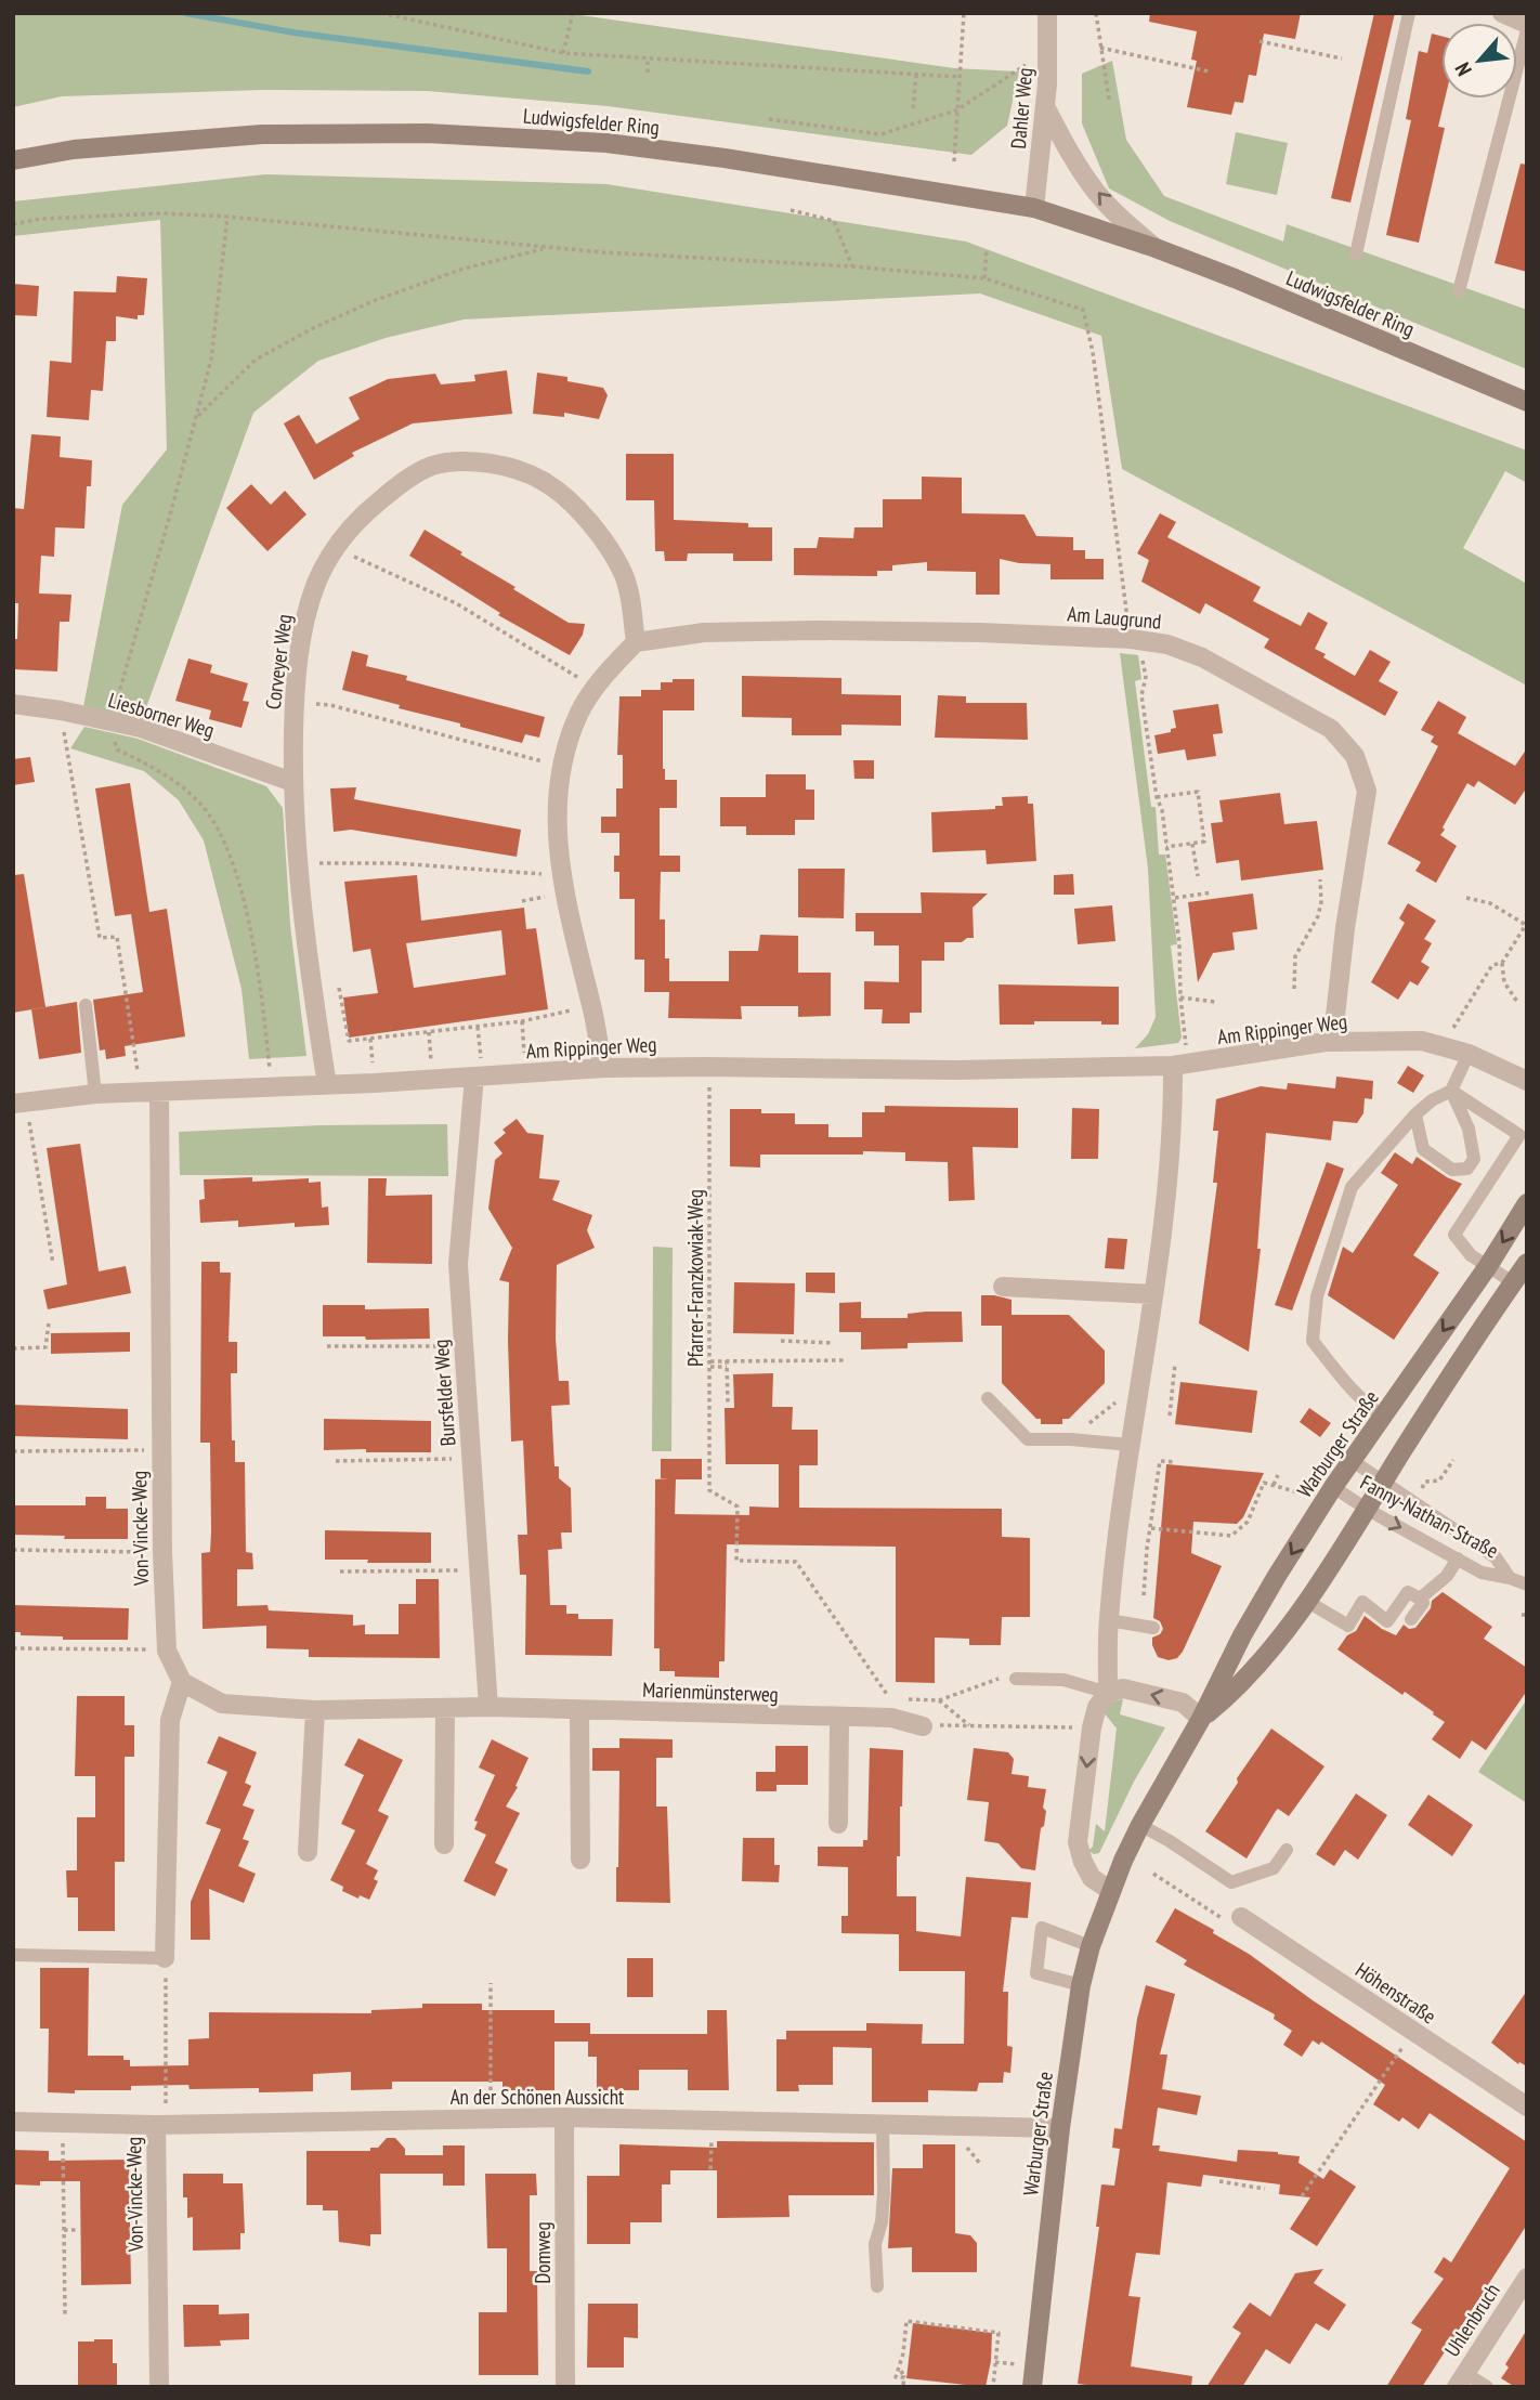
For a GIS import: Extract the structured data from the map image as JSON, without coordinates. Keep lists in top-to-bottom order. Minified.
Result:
{"streets":{"main road":["Ludwigsfelder Ring","Warburger Straße"],"street":["Dahler Weg","Am Laugrund","Corveyer Weg","Liesborner Weg","Am Rippinger Weg","Bursfelder Weg","Von-Vincke-Weg","Marienmünsterweg","Höhenstraße","An der Schönen Aussicht","Domweg","Uhlenbruch"],"lane":["Fanny-Nathan-Straße"],"path":["Pfarrer-Franzkowiak-Weg"]},"crossings":[["Dahler Weg","Ludwigsfelder Ring"],["Am Laugrund","Corveyer Weg"],["Am Laugrund","Am Rippinger Weg"],["Corveyer Weg","Liesborner Weg"],["Corveyer Weg","Am Rippinger Weg"],["Am Rippinger Weg","Pfarrer-Franzkowiak-Weg"],["Am Rippinger Weg","Bursfelder Weg"],["Am Rippinger Weg","Von-Vincke-Weg"],["Pfarrer-Franzkowiak-Weg","Marienmünsterweg"],["Bursfelder Weg","Marienmünsterweg"],["Warburger Straße","Fanny-Nathan-Straße"],["Warburger Straße","An der Schönen Aussicht"],["Von-Vincke-Weg","Marienmünsterweg"],["Von-Vincke-Weg","An der Schönen Aussicht"],["An der Schönen Aussicht","Domweg"]],"north":"bottom left"}
